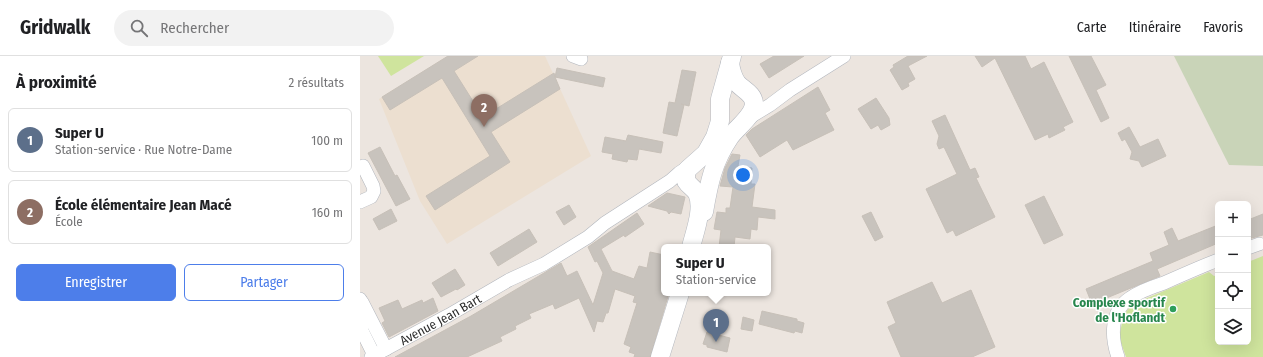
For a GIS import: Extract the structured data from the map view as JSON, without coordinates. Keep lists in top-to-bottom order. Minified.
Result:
{"streets":{"street":["Avenue Jean Bart"]},"places":["Complexe sportif de l'Hoflandt"],"page":{"header":"Gridwalk","search":"Rechercher","nav":["Carte","Itinéraire","Favoris"],"heading":["À proximité","2 résultats"],"pins":["2","1"],"list":[{"mark":"1","name":"Super U","note":"Station-service · Rue Notre-Dame","value":"100 m"},{"mark":"2","name":"École élémentaire Jean Macé","note":"École","value":"160 m"}],"map_buttons":["+","−"],"popup":["Super U","Station-service"],"buttons":["Enregistrer","Partager"]}}
